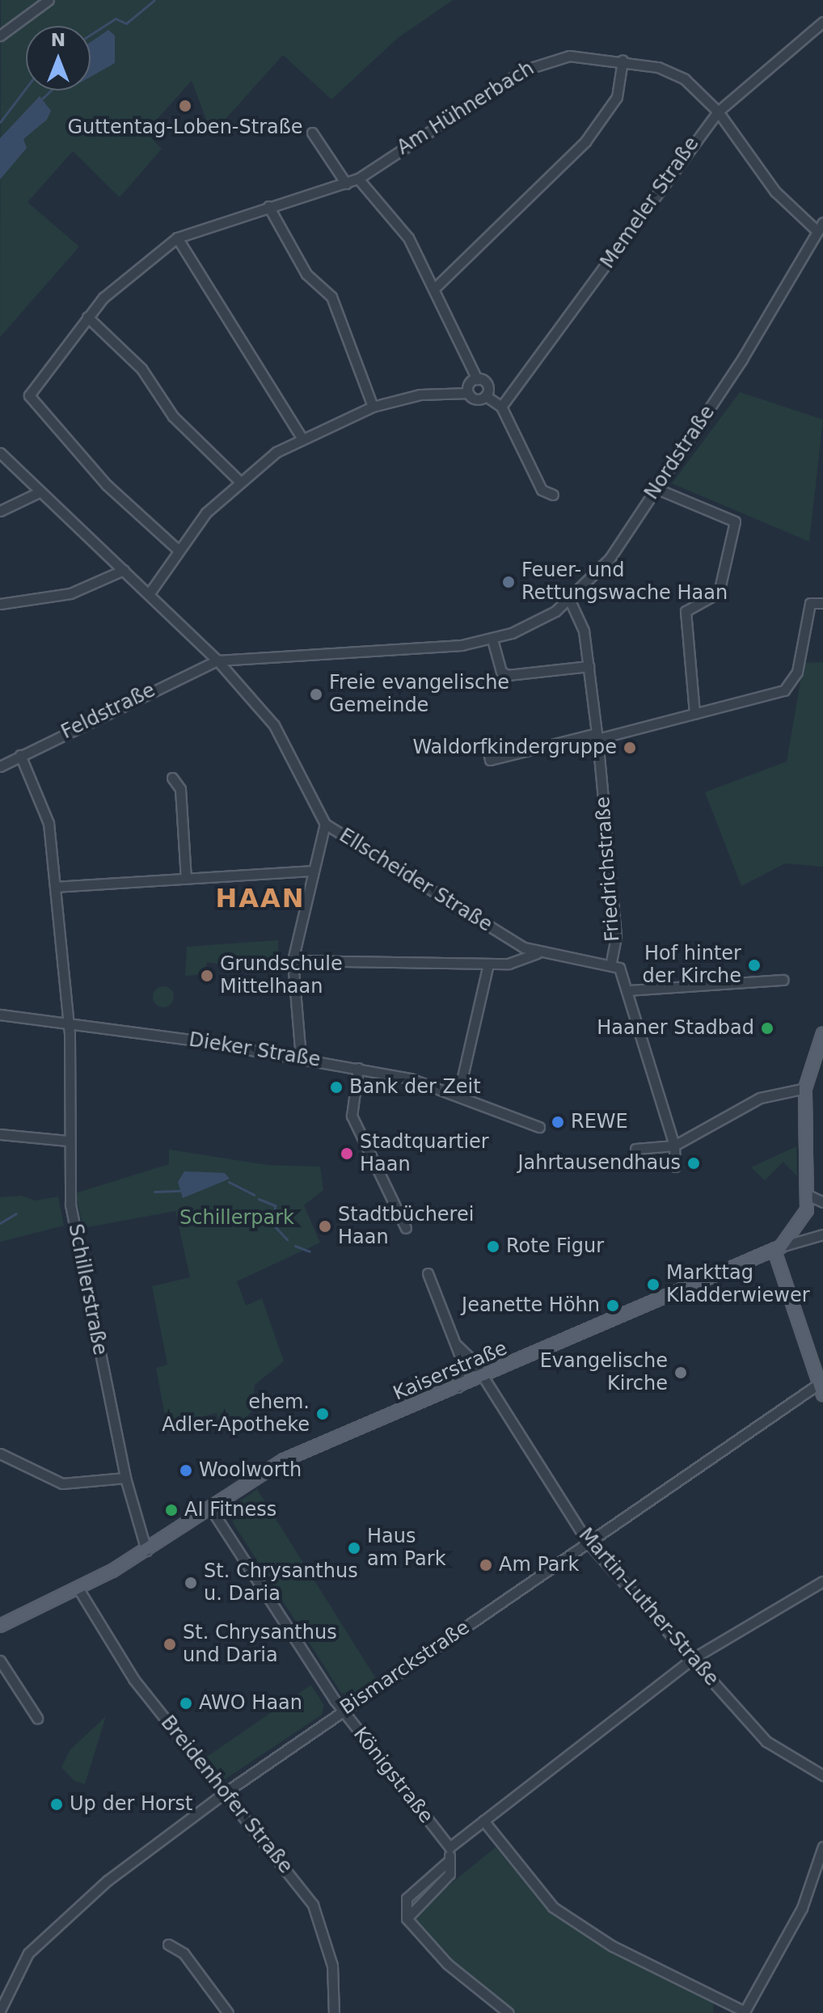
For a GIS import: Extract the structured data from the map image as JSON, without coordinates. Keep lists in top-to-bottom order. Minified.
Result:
{"streets":{"main road":["Kaiserstraße"],"street":["Am Hühnerbach","Memeler Straße","Nordstraße","Feldstraße","Friedrichstraße","Ellscheider Straße","Dieker Straße","Schillerstraße","Martin-Luther-Straße","Bismarckstraße","Königstraße","Breidenhofer Straße"]},"crossings":[["Am Hühnerbach","Memeler Straße"],["Am Hühnerbach","Nordstraße"],["Nordstraße","Feldstraße"],["Nordstraße","Friedrichstraße"],["Nordstraße","Ellscheider Straße"],["Feldstraße","Ellscheider Straße"],["Feldstraße","Schillerstraße"],["Friedrichstraße","Ellscheider Straße"],["Dieker Straße","Schillerstraße"],["Schillerstraße","Kaiserstraße"],["Kaiserstraße","Martin-Luther-Straße"],["Kaiserstraße","Königstraße"],["Kaiserstraße","Breidenhofer Straße"],["Martin-Luther-Straße","Bismarckstraße"],["Bismarckstraße","Königstraße"],["Bismarckstraße","Breidenhofer Straße"]],"districts":["HAAN"],"parks":["Schillerpark"],"places":["Guttentag-Loben-Straße","Feuer- und Rettungswache Haan","Freie evangelische Gemeinde","Waldorfkindergruppe","Hof hinter der Kirche","Grundschule Mittelhaan","Haaner Stadbad","Bank der Zeit","REWE","Stadtquartier Haan","Jahrtausendhaus","Stadtbücherei Haan","Rote Figur","Markttag Kladderwiewer","Jeanette Höhn","Evangelische Kirche","ehem. Adler-Apotheke","Woolworth","AI Fitness","Haus am Park","Am Park","St. Chrysanthus u. Daria","St. Chrysanthus und Daria","AWO Haan","Up der Horst"],"north":"top"}
